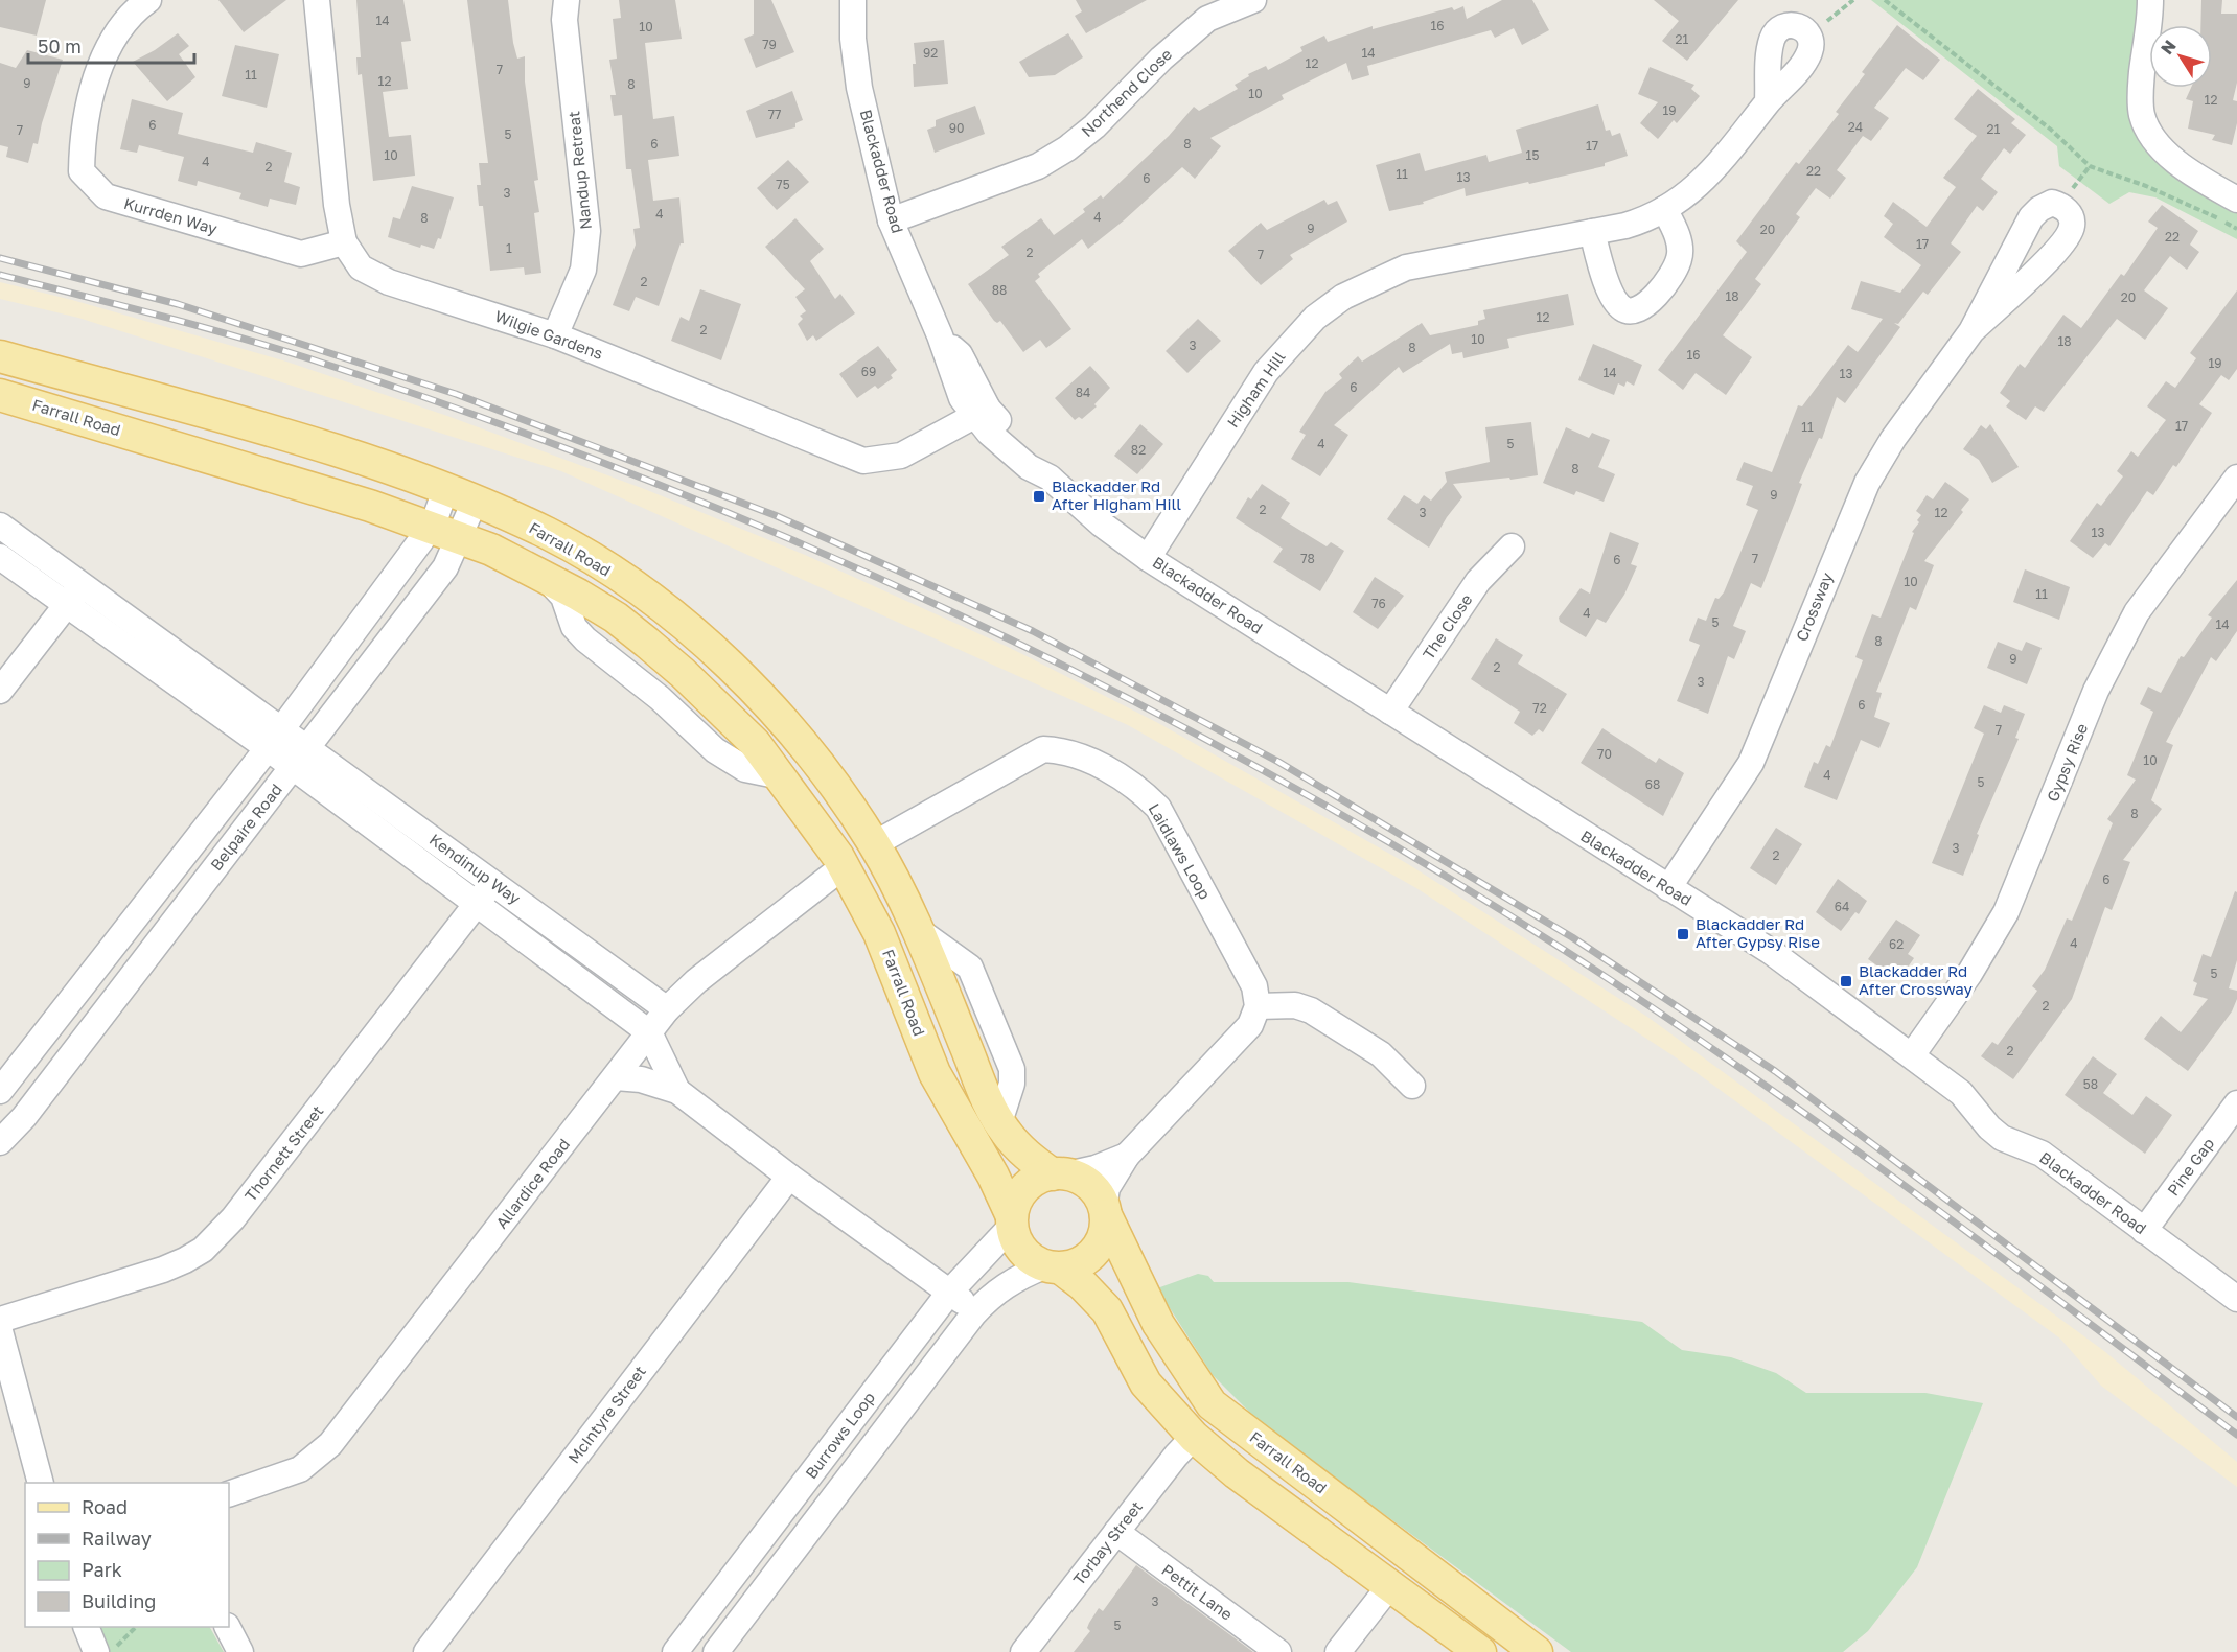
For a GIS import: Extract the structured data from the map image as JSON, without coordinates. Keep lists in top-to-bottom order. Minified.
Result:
{"streets":{"main road":["Farrall Road"],"street":["Northend Close","Nandup Retreat","Blackadder Road","Kurrden Way","Wilgie Gardens","Higham Hill","Crossway","The Close","Gypsy Rise","Belpaire Road","Laidlaws Loop","Kendinup Way","Thornett Street","Pine Gap","Allardice Road","McIntyre Street","Burrows Loop","Torbay Street","Pettit Lane"]},"crossings":[["Northend Close","Blackadder Road"],["Nandup Retreat","Wilgie Gardens"],["Blackadder Road","Wilgie Gardens"],["Blackadder Road","Higham Hill"],["Blackadder Road","Crossway"],["Blackadder Road","The Close"],["Blackadder Road","Gypsy Rise"],["Blackadder Road","Pine Gap"],["Kurrden Way","Wilgie Gardens"],["Farrall Road","Belpaire Road"],["Farrall Road","Laidlaws Loop"],["Farrall Road","Allardice Road"],["Farrall Road","Burrows Loop"],["Belpaire Road","Kendinup Way"],["Kendinup Way","Thornett Street"],["Kendinup Way","Allardice Road"],["Torbay Street","Pettit Lane"]],"places":{"transit":["Blackadder Rd After Higham Hill","Blackadder Rd After Gypsy Rise","Blackadder Rd After Crossway"]},"house_numbers":["14","16","10","21","79","92","14","12","7","11","12","9","8","10","12","19","77","6","24","90","21","7","5","6","8","17","10","15","4","2","22","11","13","6","75","3","4","4","8","9","20","22","17","1","2","7","2","88","18","20","12","2","10","18","3","8","16","19","69","14","13","6","84","17","11","4","5","82","8","9","2","3","12","13","78","7","6","10","11","76","4","5","14","8","9","2","3","6","72","7","70","10","4","5","68","8","3","2","6","64","4","62","5","2","2","58","3","5"],"legend":["Road","Railway","Park","Building"],"scale_bar":"50 m","north":"top left"}
